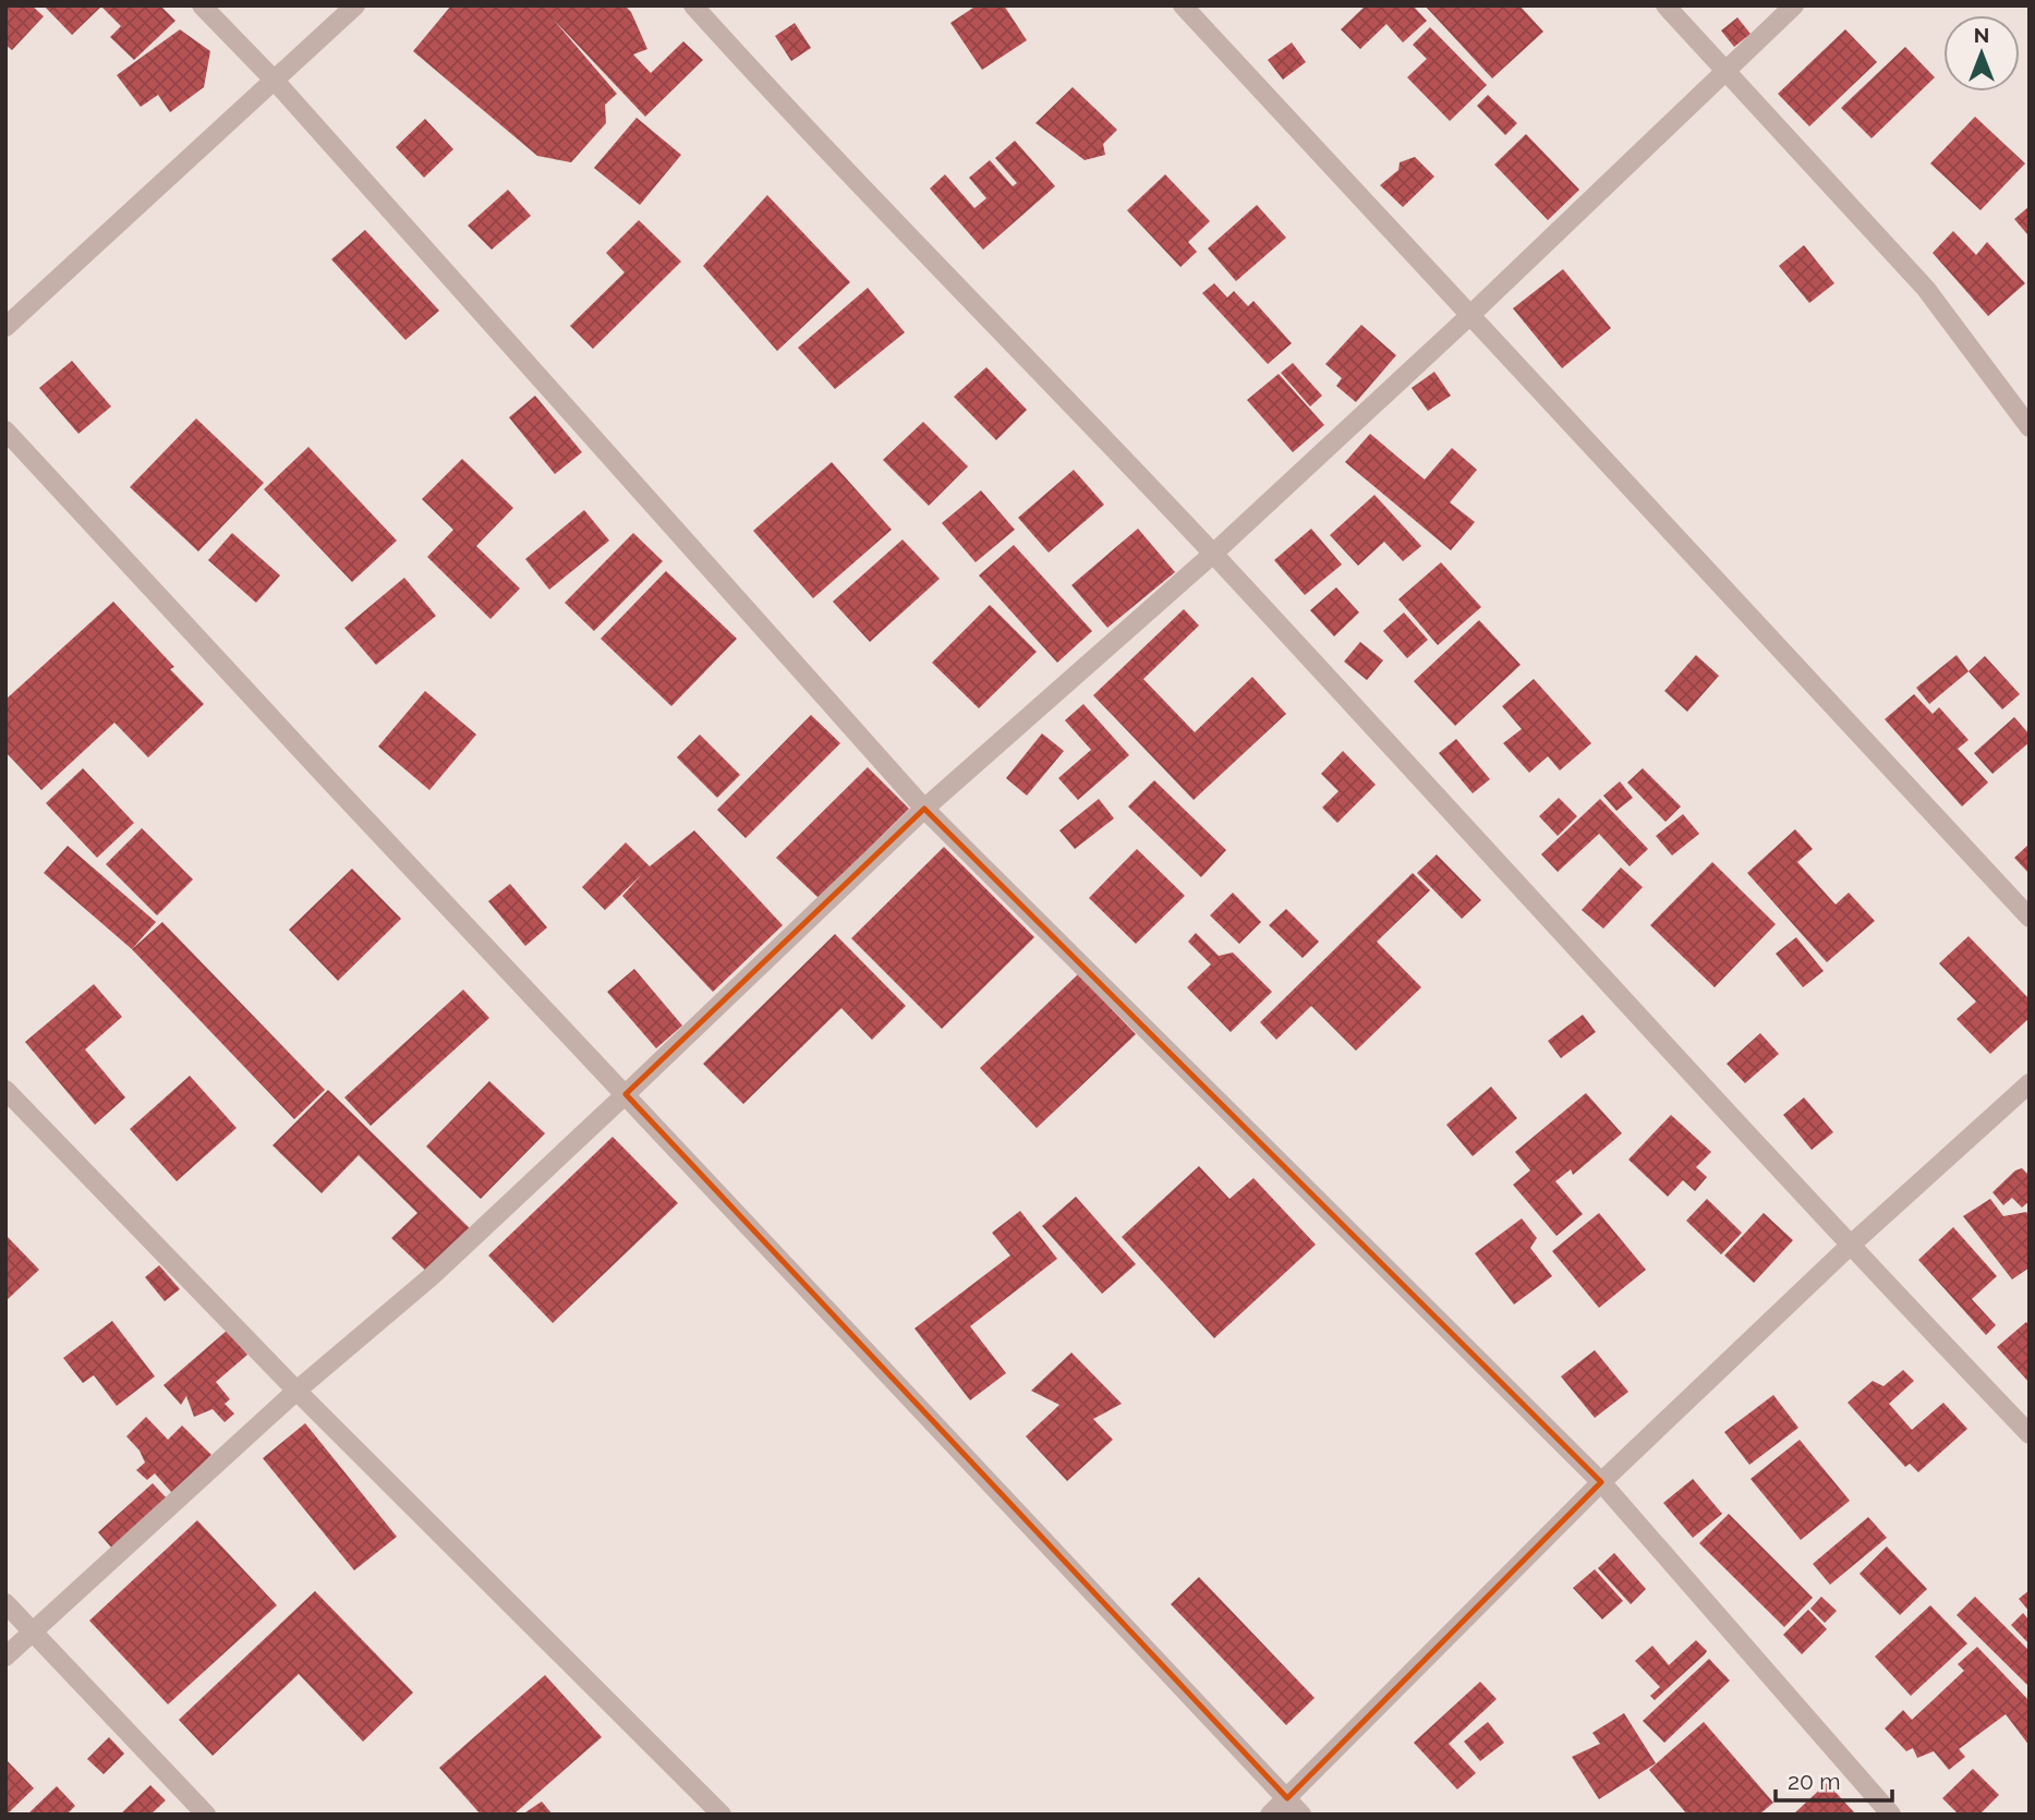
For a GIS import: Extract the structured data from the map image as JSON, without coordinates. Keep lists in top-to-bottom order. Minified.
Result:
{"scale_bar":"20 m","north":"top"}
